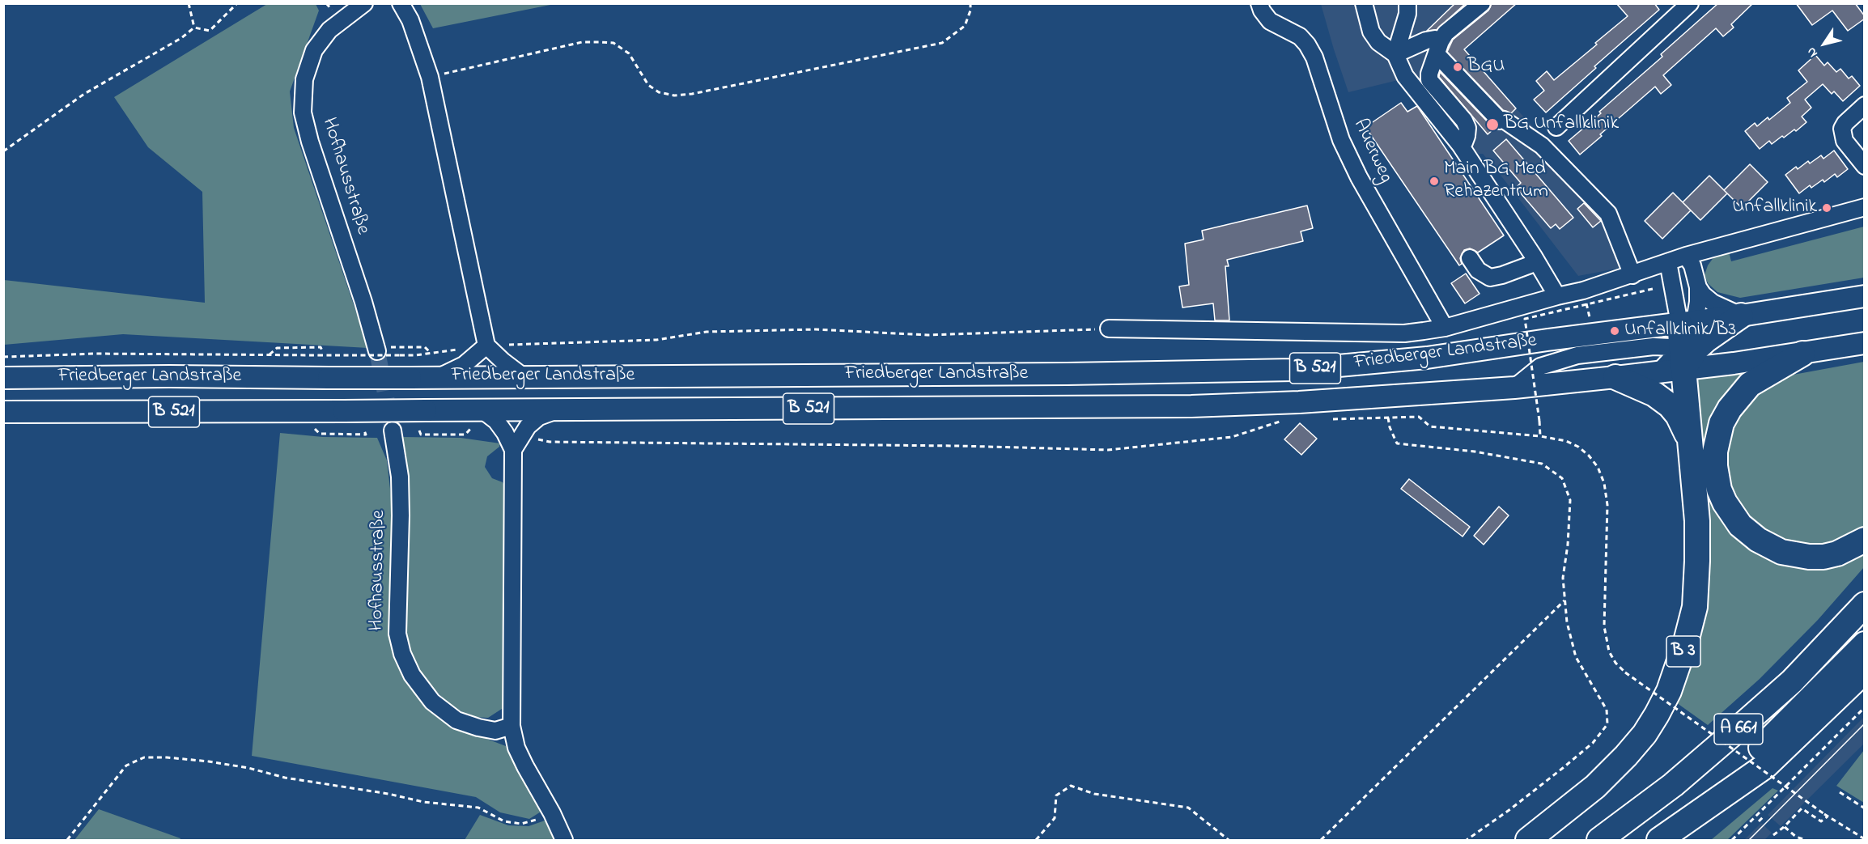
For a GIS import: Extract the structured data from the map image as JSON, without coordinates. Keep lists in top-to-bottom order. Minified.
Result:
{"streets":{"highway":["B 3","A 661"],"main road":["Friedberger Landstraße","B 521"],"street":["Auerweg","Hofhausstraße"]},"crossings":[["Auerweg","Friedberger Landstraße"]],"places":["BGU","BG Unfallklinik","Main BG Med Rehazentrum","Unfallklinik","Unfallklinik/B3"],"north":"bottom left"}
